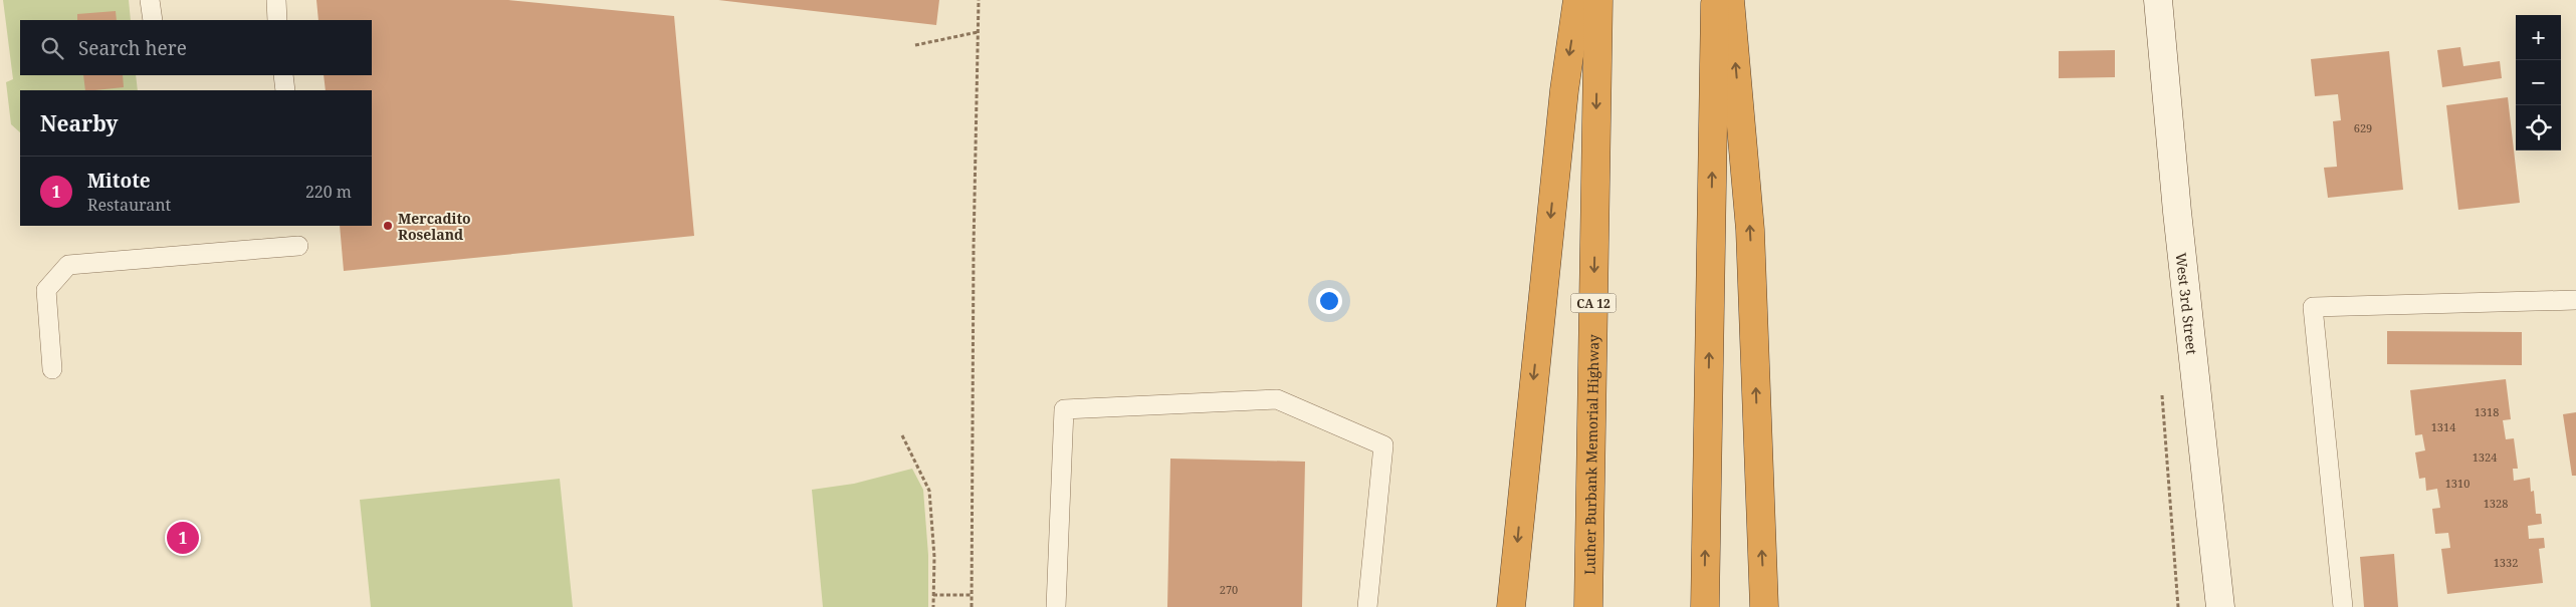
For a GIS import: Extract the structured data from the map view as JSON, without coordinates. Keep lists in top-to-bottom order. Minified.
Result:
{"streets":{"highway":["CA 12","Luther Burbank Memorial Highway"],"main road":["West 3rd Street"]},"places":["Mercadito Roseland"],"house_numbers":["629","1318","1314","1324","1310","1328","1332","270"],"page":{"map_buttons":["+","−"],"search":"Search here","heading":"Nearby","list":[{"mark":"1","name":"Mitote","note":"Restaurant","value":"220 m"}],"pins":"1"}}
